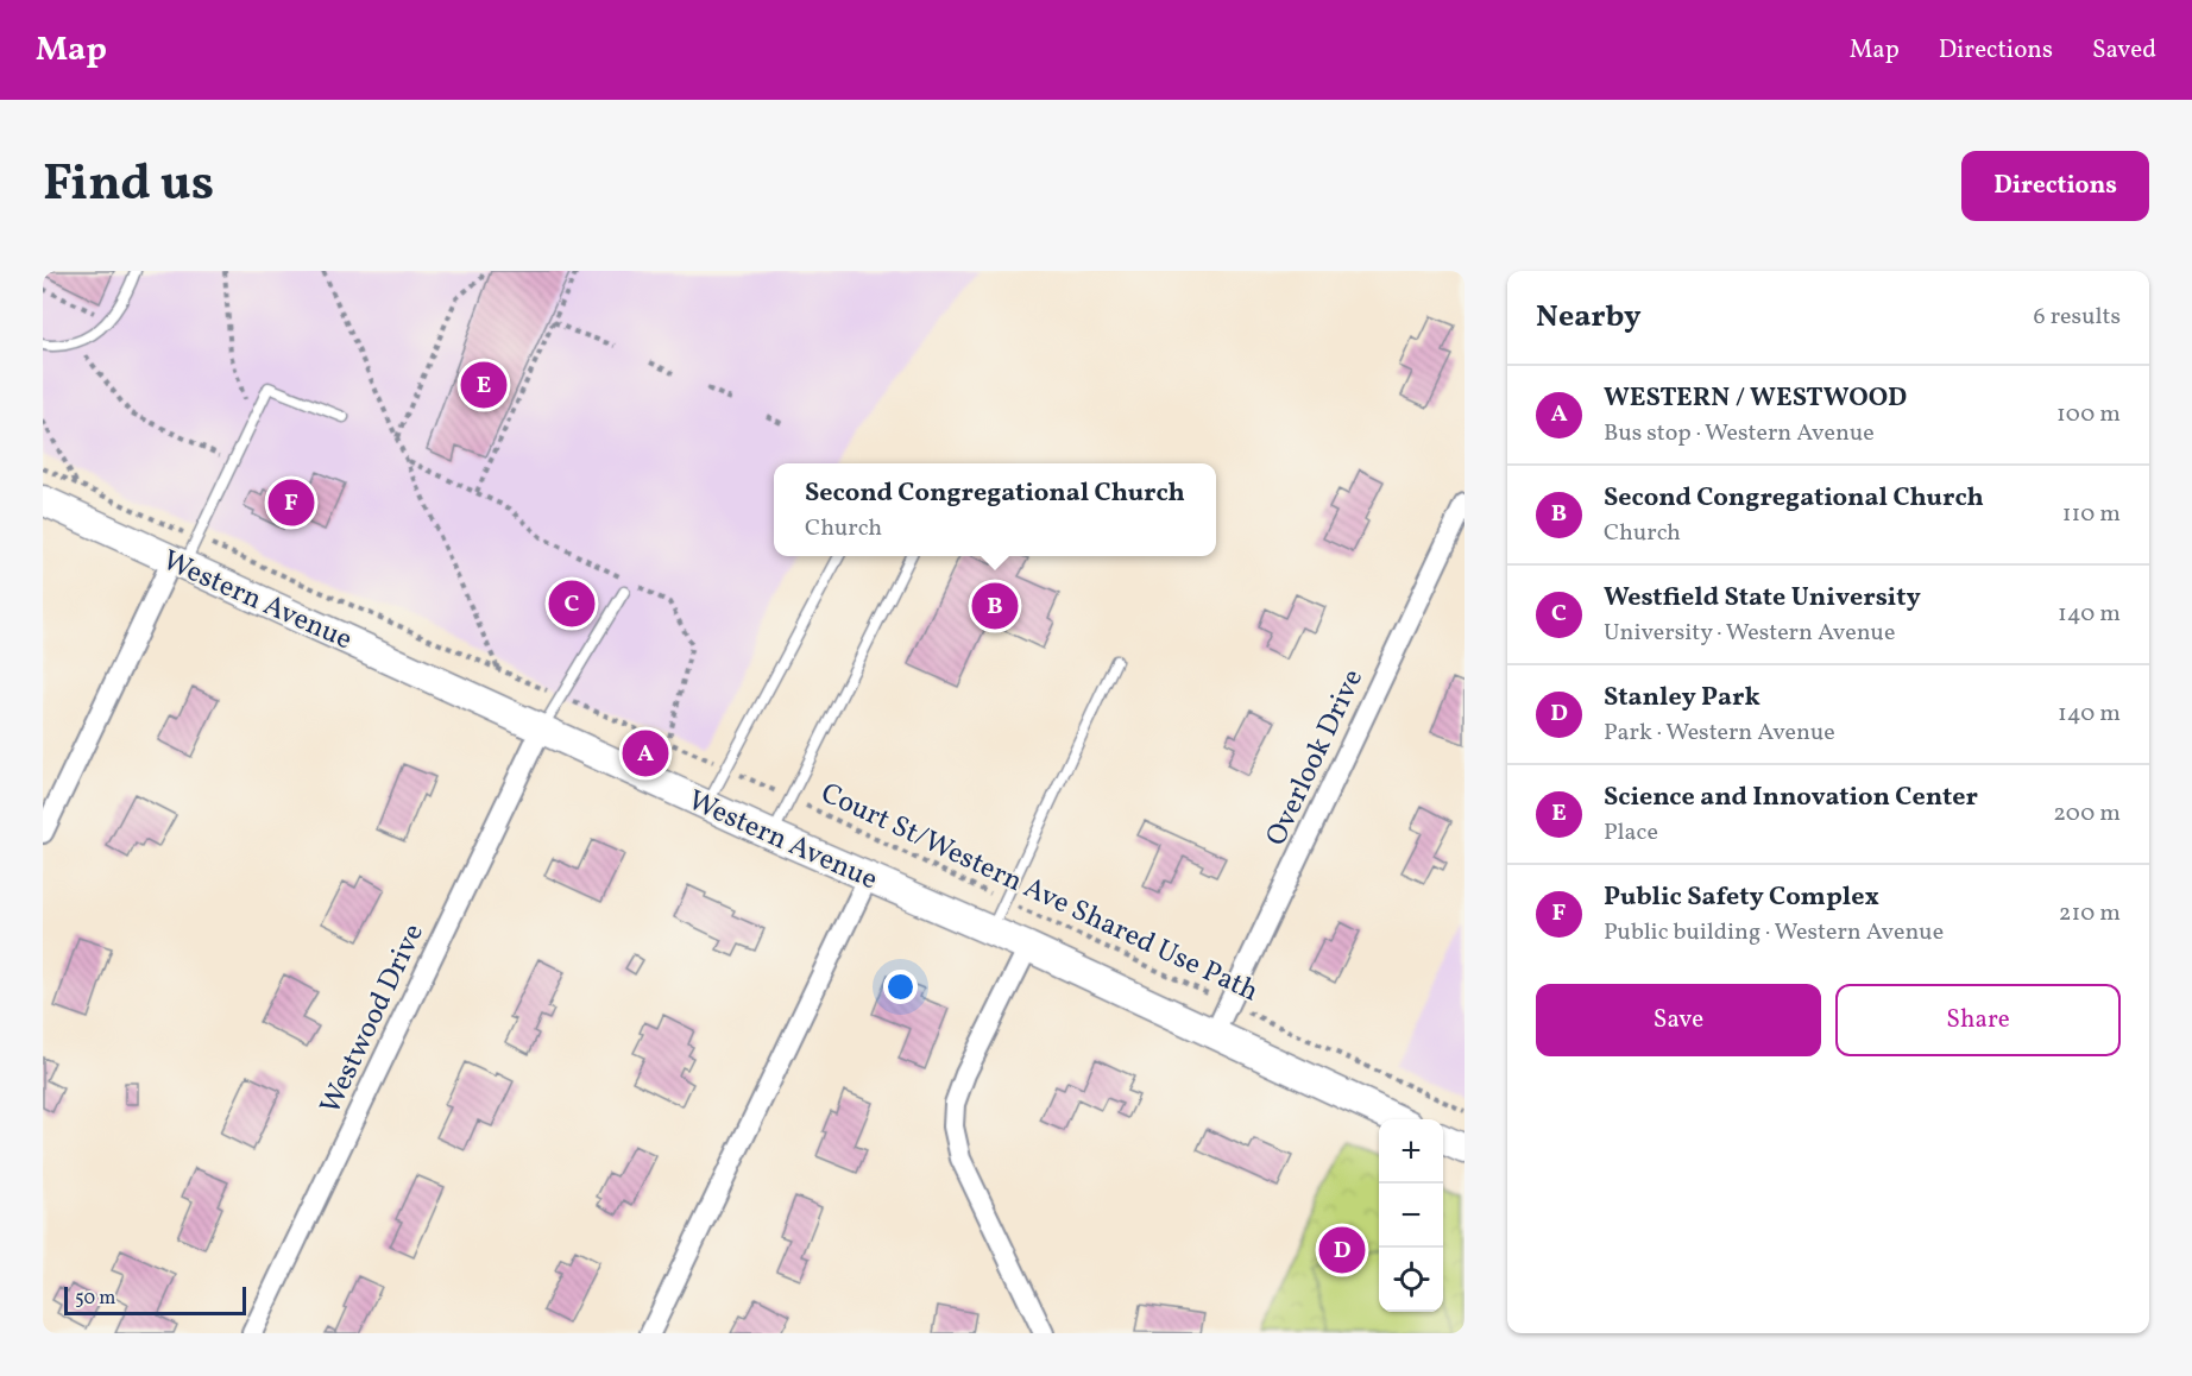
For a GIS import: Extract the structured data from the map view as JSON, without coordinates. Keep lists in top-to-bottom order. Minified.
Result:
{"streets":{"main road":["Western Avenue"],"street":["Overlook Drive","Westwood Drive"],"path":["Court St/Western Ave Shared Use Path"]},"crossings":[["Western Avenue","Overlook Drive"],["Western Avenue","Westwood Drive"],["Overlook Drive","Court St/Western Ave Shared Use Path"]],"scale_bar":"50 m","page":{"header":"Map","nav":["Map","Directions","Saved"],"title":"Find us","buttons":["Directions",["Save","Share"]],"heading":["Nearby","6 results"],"pins":["E","F","C","B","A","D"],"list":[{"mark":"A","name":"WESTERN / WESTWOOD","note":"Bus stop · Western Avenue","value":"100 m"},{"mark":"B","name":"Second Congregational Church","note":"Church","value":"110 m"},{"mark":"C","name":"Westfield State University","note":"University · Western Avenue","value":"140 m"},{"mark":"D","name":"Stanley Park","note":"Park · Western Avenue","value":"140 m"},{"mark":"E","name":"Science and Innovation Center","note":"Place","value":"200 m"},{"mark":"F","name":"Public Safety Complex","note":"Public building · Western Avenue","value":"210 m"}],"popup":["Second Congregational Church","Church"],"map_buttons":["+","−"],"scale":"50 m"}}
